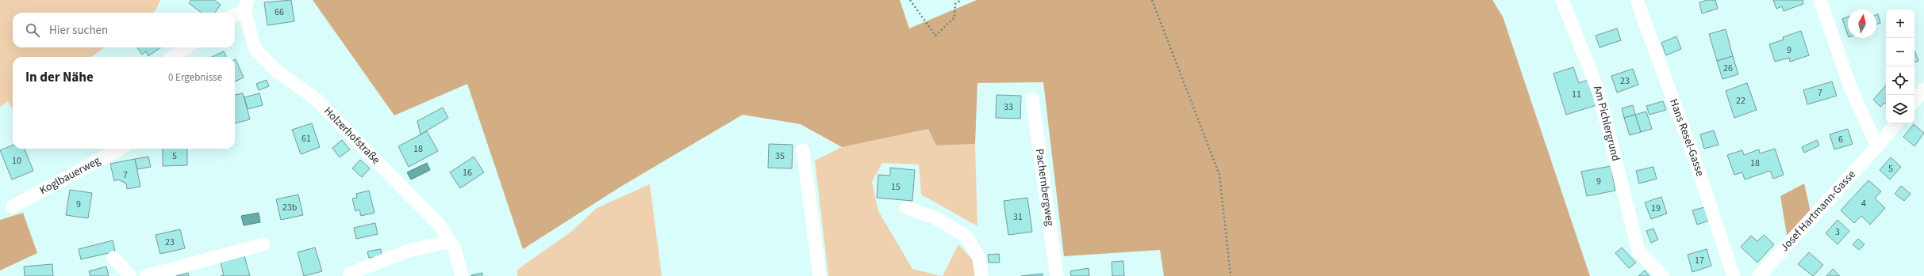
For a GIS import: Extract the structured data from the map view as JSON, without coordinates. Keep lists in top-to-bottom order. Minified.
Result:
{"streets":{"street":["Am Pichlergrund","Holzerhofstraße","Hans Resel-Gasse","Koglbauerweg","Pachernbergweg","Josef Hartmann-Gasse"]},"house_numbers":["66","9","26","23","7","11","22","33","61","6","18","5","35","10","18","5","16","7","9","15","4","9","23b","19","31","3","23","17"],"north":"top","page":{"map_buttons":["+","−"],"search":"Hier suchen","heading":["In der Nähe","0 Ergebnisse"]}}
